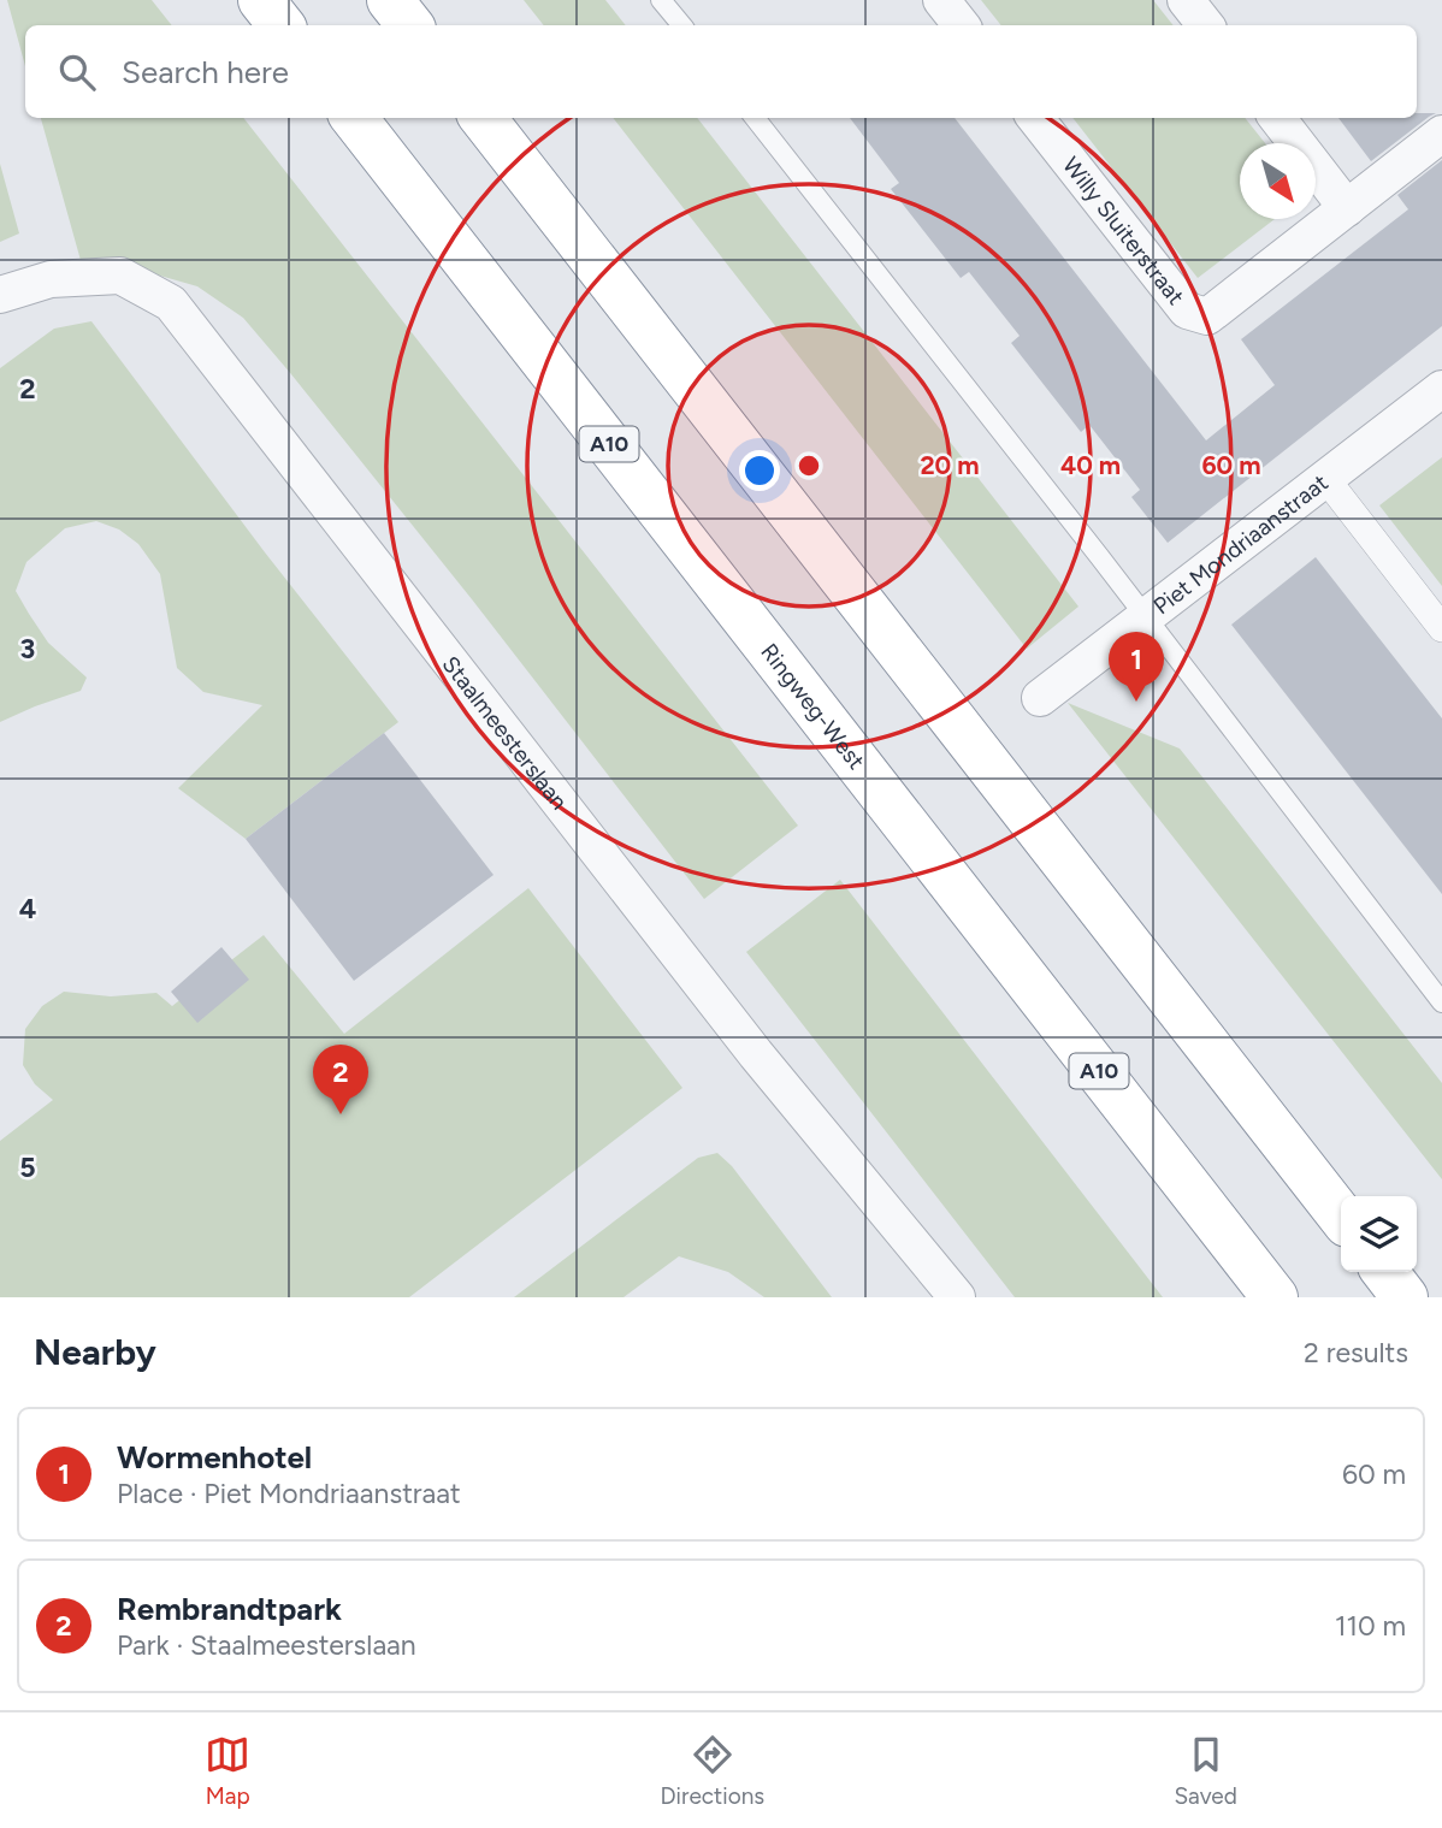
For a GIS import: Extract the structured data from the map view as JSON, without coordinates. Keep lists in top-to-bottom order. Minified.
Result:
{"streets":{"highway":["A10","Ringweg-West"],"street":["Willy Sluiterstraat","Piet Mondriaanstraat","Staalmeesterslaan"]},"north":"bottom right","page":{"search":"Search here","pins":["1","2"],"heading":["Nearby","2 results"],"list":[{"mark":"1","name":"Wormenhotel","note":"Place · Piet Mondriaanstraat","value":"60 m"},{"mark":"2","name":"Rembrandtpark","note":"Park · Staalmeesterslaan","value":"110 m"}],"nav":["Map","Directions","Saved"]},"grid":{"rows":["2","3","4","5"]},"rings":["20 m","40 m","60 m"]}
